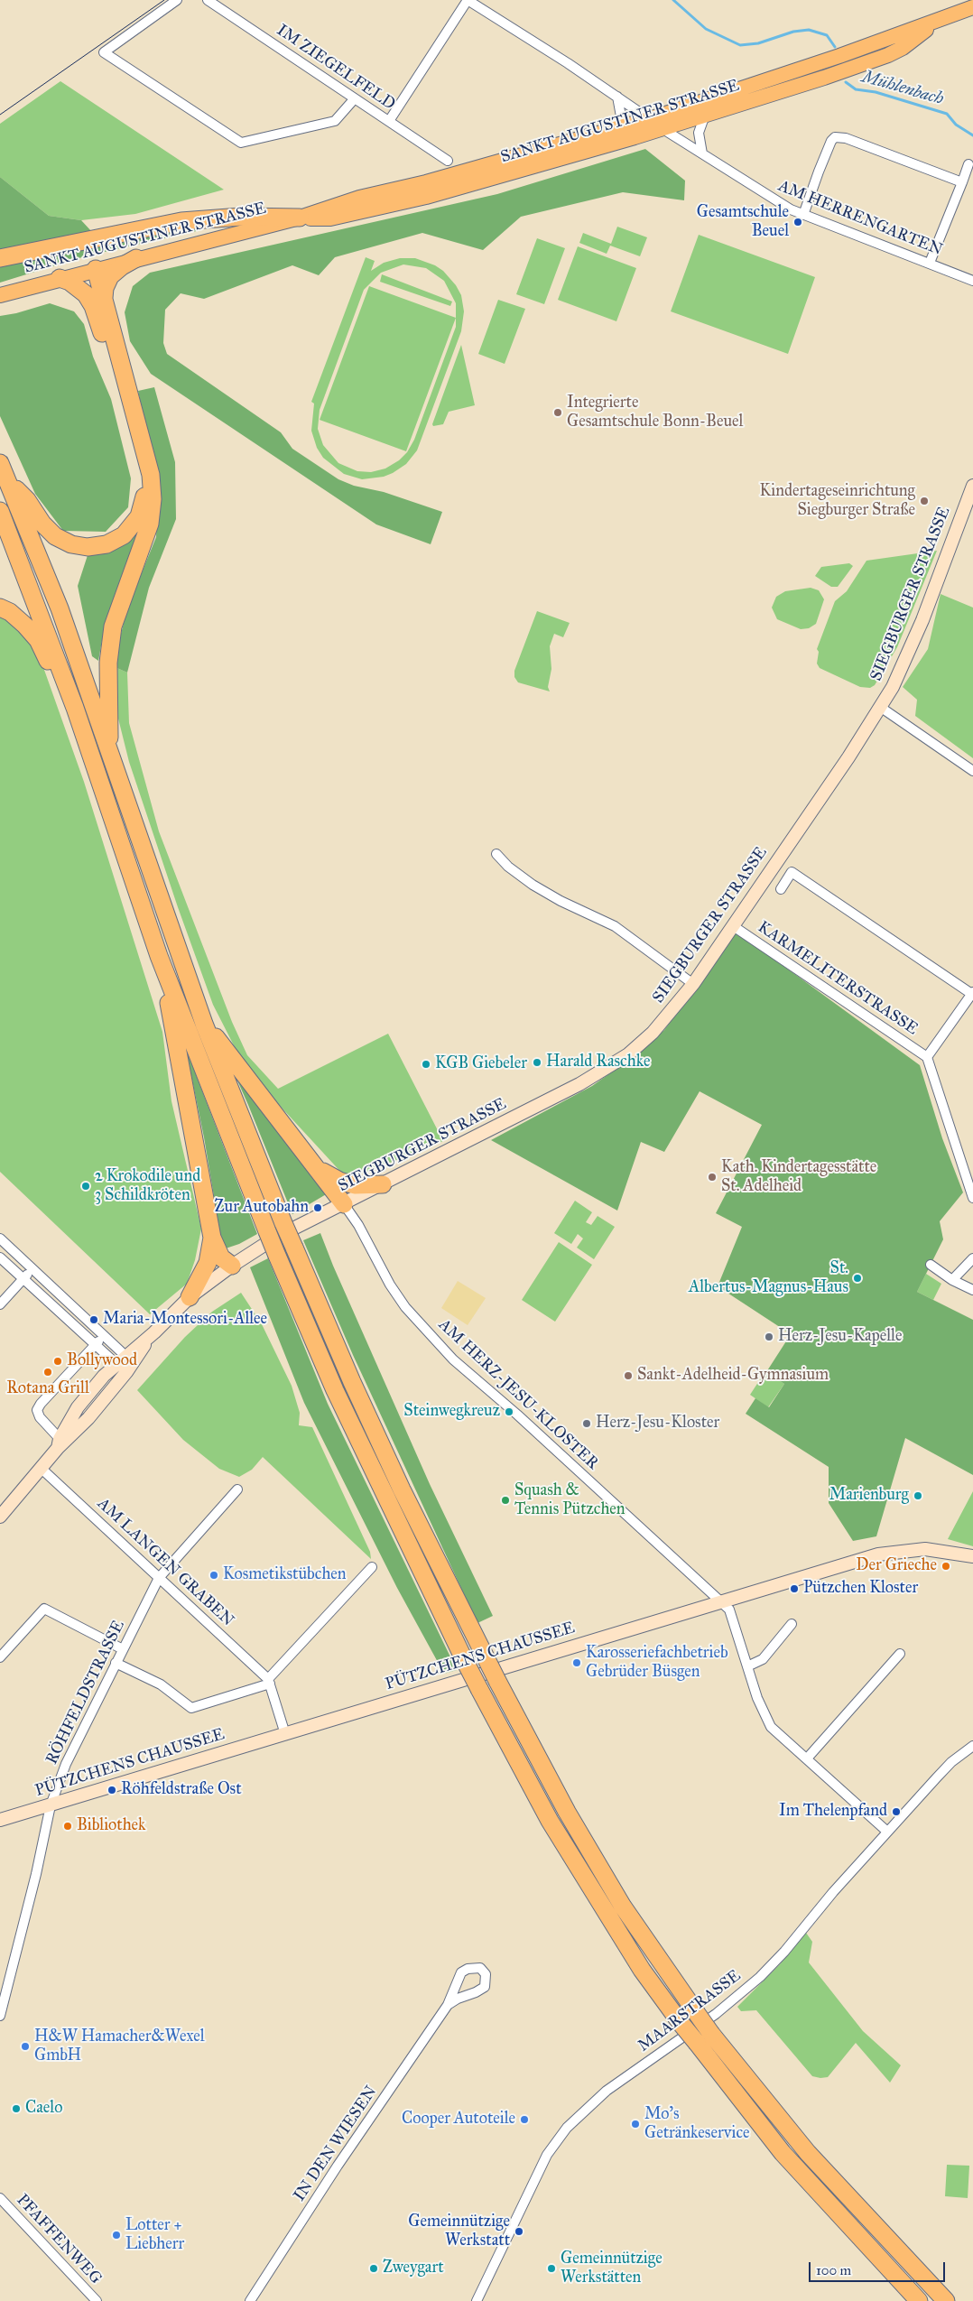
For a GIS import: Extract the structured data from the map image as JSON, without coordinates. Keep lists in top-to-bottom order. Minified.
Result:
{"streets":{"main road":["SANKT AUGUSTINER STRASSE","SIEGBURGER STRASSE","PÜTZCHENS CHAUSSEE"],"street":["IM ZIEGELFELD","AM HERRENGARTEN","KARMELITERSTRASSE","AM HERZ-JESU-KLOSTER","AM LANGEN GRABEN","RÖHFELDSTRASSE","MAARSTRASSE","IN DEN WIESEN","PFAFFENWEG"]},"crossings":[["IM ZIEGELFELD","AM HERRENGARTEN"],["SANKT AUGUSTINER STRASSE","AM HERRENGARTEN"],["SIEGBURGER STRASSE","KARMELITERSTRASSE"],["SIEGBURGER STRASSE","AM HERZ-JESU-KLOSTER"],["SIEGBURGER STRASSE","AM LANGEN GRABEN"],["AM HERZ-JESU-KLOSTER","PÜTZCHENS CHAUSSEE"],["AM LANGEN GRABEN","RÖHFELDSTRASSE"],["PÜTZCHENS CHAUSSEE","RÖHFELDSTRASSE"]],"water":["Mühlenbach"],"places":["Gesamtschule Beuel","Integrierte Gesamtschule Bonn-Beuel","Kindertageseinrichtung Siegburger Straße","Harald Raschke","KGB Giebeler","Kath. Kindertagesstätte St. Adelheid","2 Krokodile und 3 Schildkröten","Zur Autobahn","St. Albertus-Magnus-Haus","Maria-Montessori-Allee","Herz-Jesu-Kapelle","Bollywood","Rotana Grill","Sankt-Adelheid-Gymnasium","Steinwegkreuz","Herz-Jesu-Kloster","Marienburg","Squash & Tennis Pützchen","Der Grieche","Kosmetikstübchen","Pützchen Kloster","Karosseriefachbetrieb Gebrüder Büsgen","Röhfeldstraße Ost","Im Thelenpfand","Bibliothek","H&W Hamacher&Wexel GmbH","Caelo","Cooper Autoteile","Mo's Getränkeservice","Gemeinnützige Werkstatt","Lotter + Liebherr","Zweygart","Gemeinnützige Werkstätten"],"scale_bar":"100 m"}
